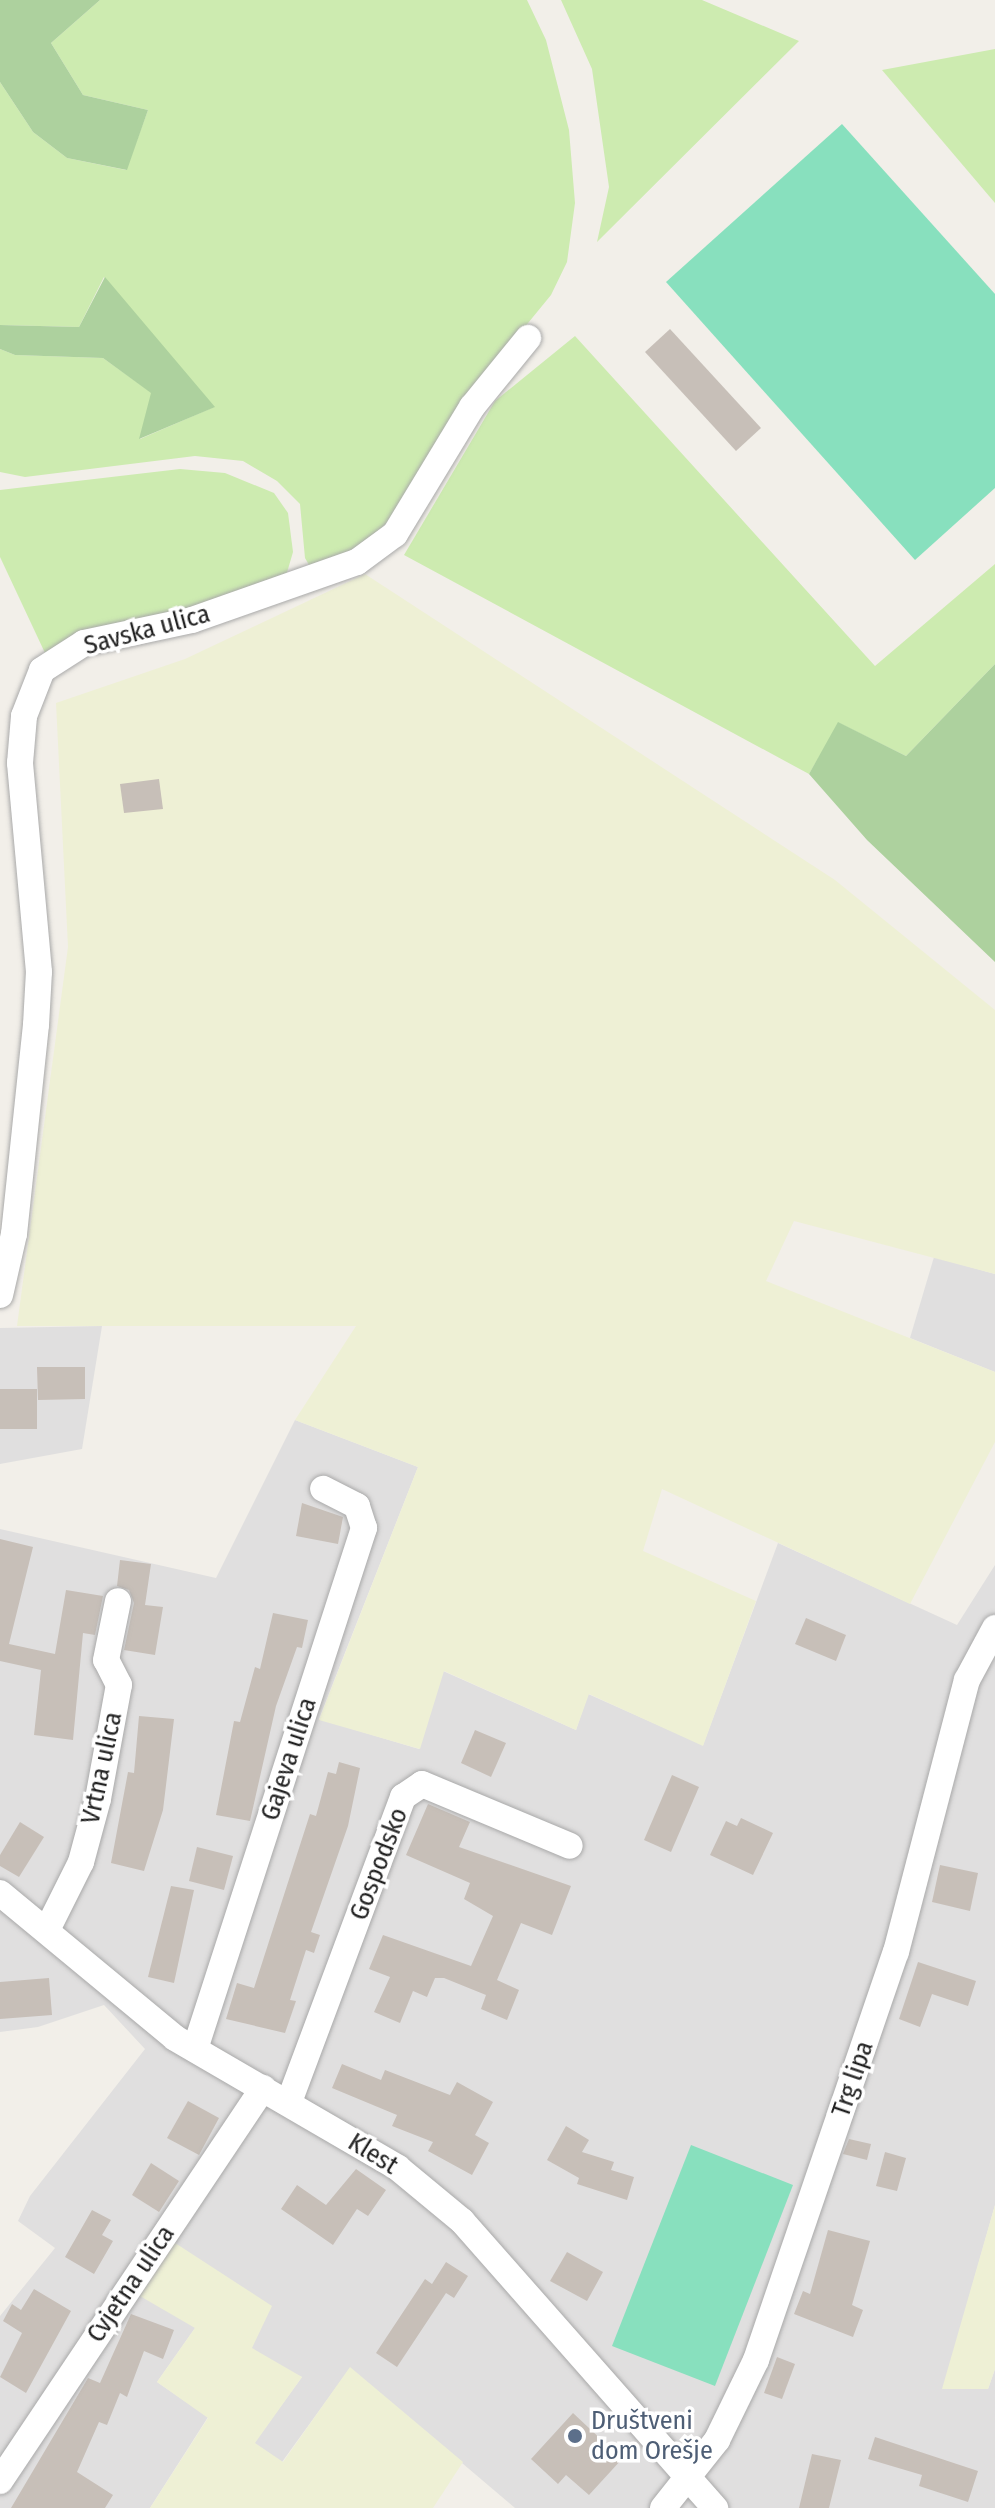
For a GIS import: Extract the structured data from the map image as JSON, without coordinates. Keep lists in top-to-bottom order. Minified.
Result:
{"streets":{"street":["Savska ulica","Gajeva ulica","Vrtna ulica","Gospodsko","Trg lipa","Klest","Cvjetna ulica"]},"crossings":[["Gajeva ulica","Klest"],["Vrtna ulica","Klest"],["Gospodsko","Klest"],["Trg lipa","Klest"],["Klest","Cvjetna ulica"]],"places":["Društveni dom Orešje"]}
